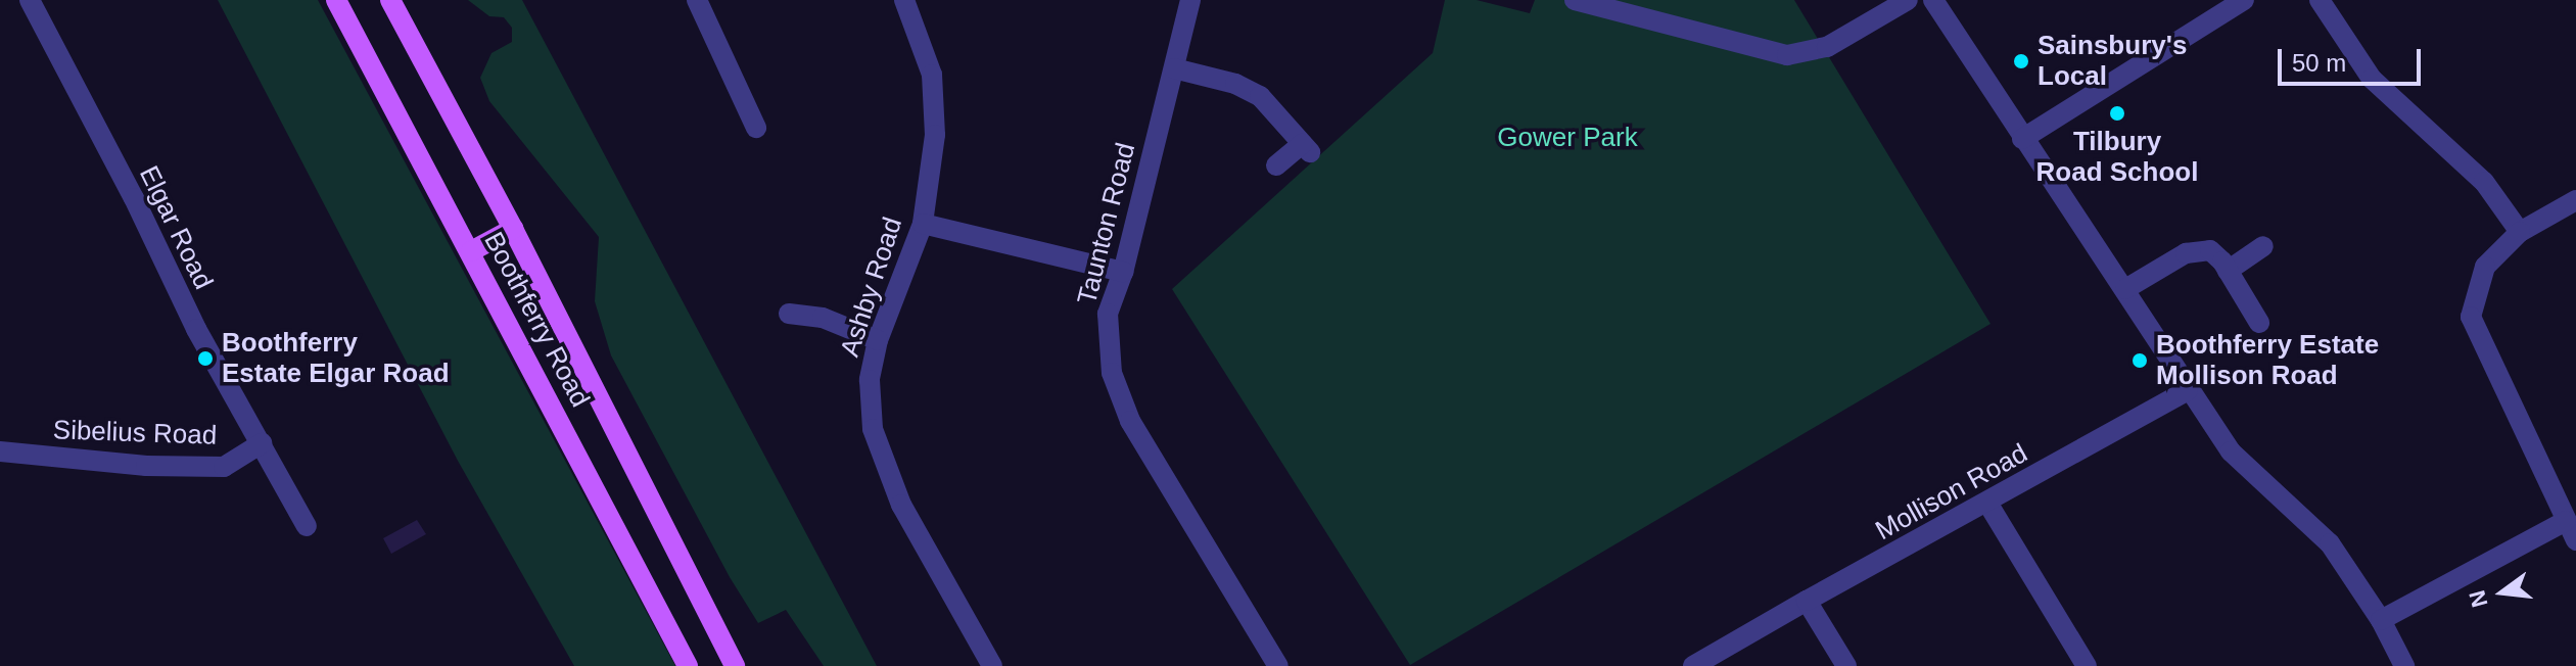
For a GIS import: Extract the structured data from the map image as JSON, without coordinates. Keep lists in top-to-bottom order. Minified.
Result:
{"streets":{"main road":["Boothferry Road"],"street":["Taunton Road","Elgar Road","Ashby Road","Sibelius Road","Mollison Road"]},"crossings":[["Elgar Road","Sibelius Road"]],"parks":["Gower Park"],"places":["Sainsbury's Local","Tilbury Road School","Boothferry Estate Elgar Road","Boothferry Estate Mollison Road"],"scale_bar":"50 m","north":"left"}
